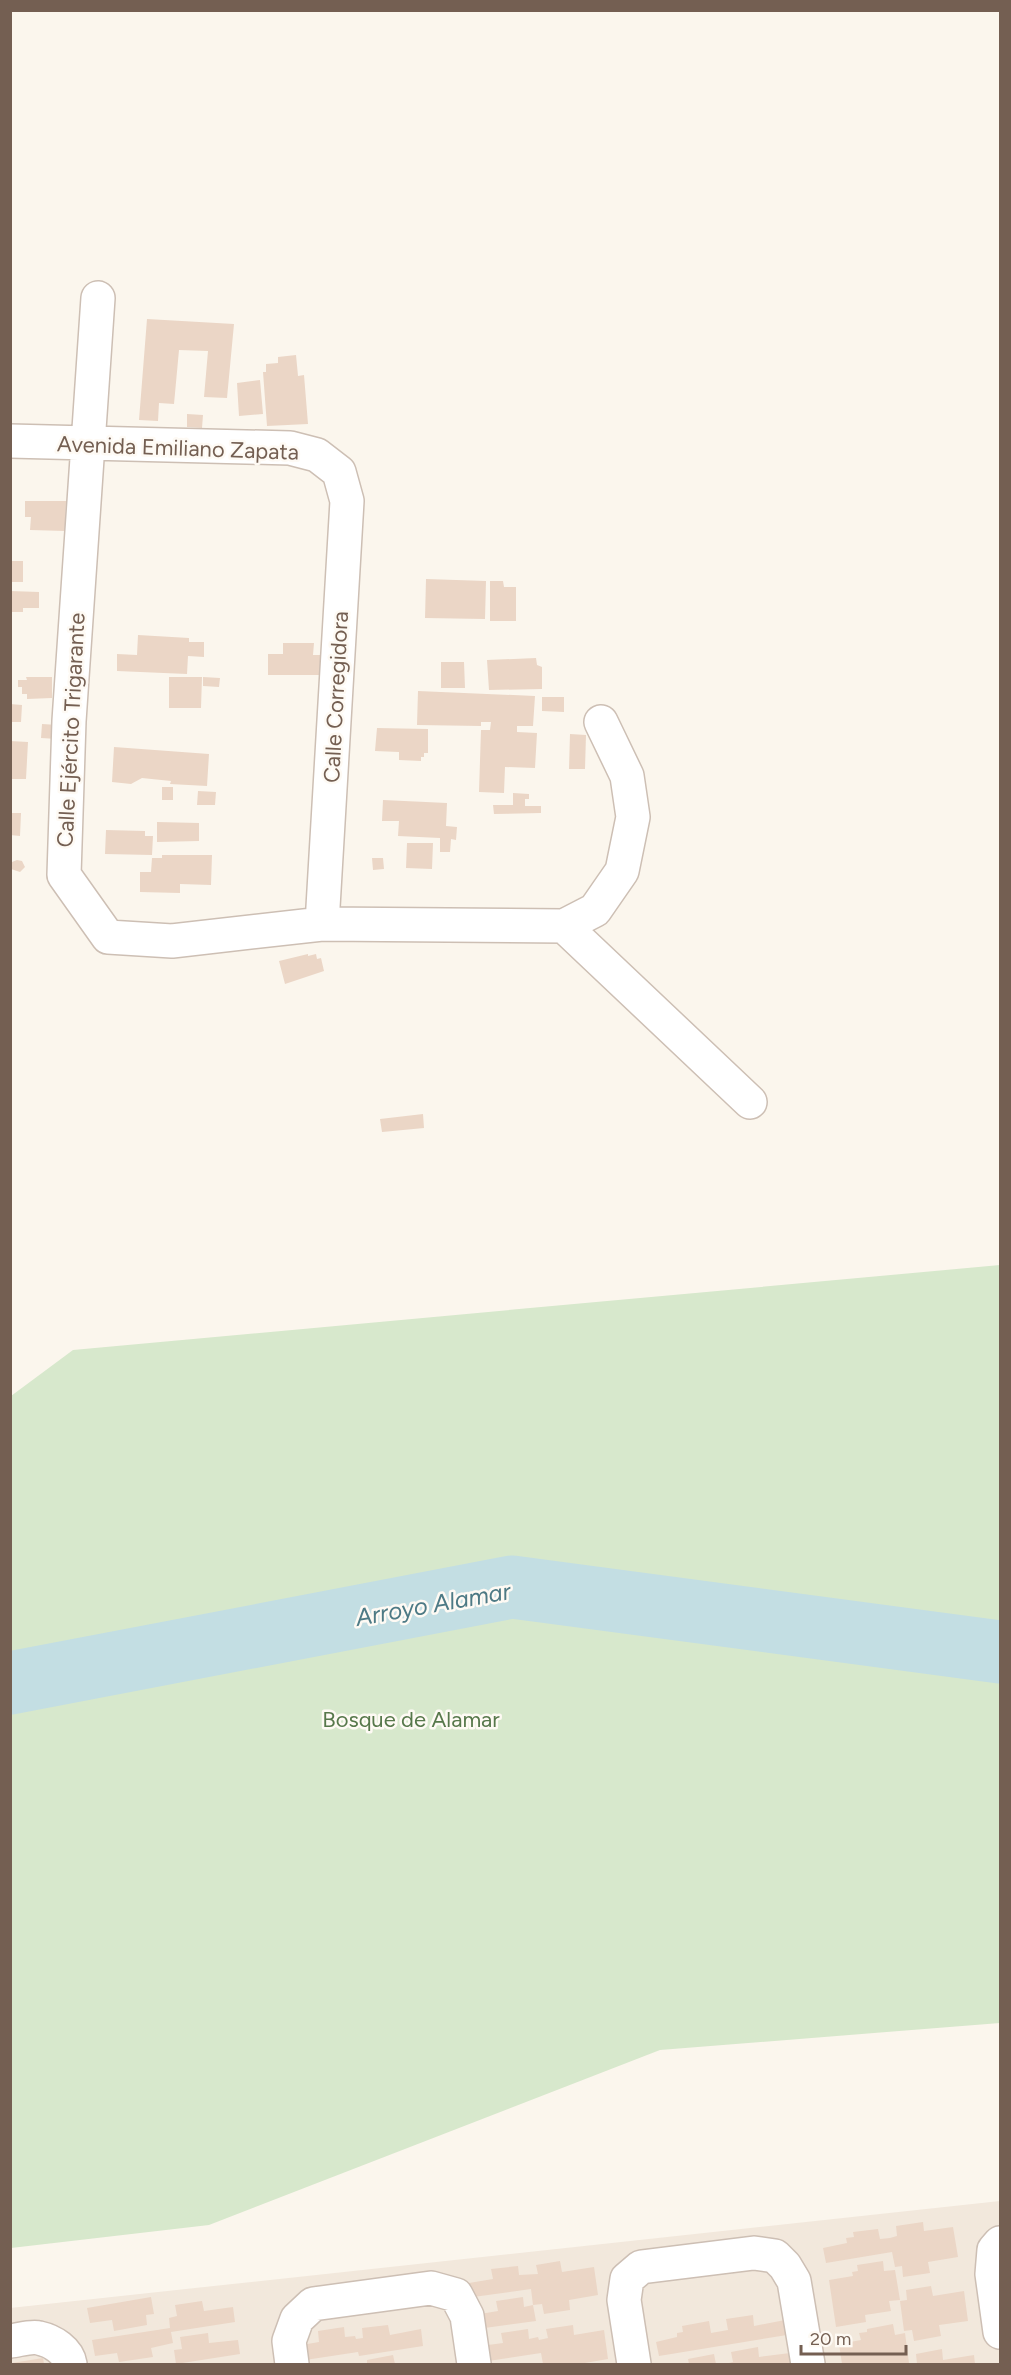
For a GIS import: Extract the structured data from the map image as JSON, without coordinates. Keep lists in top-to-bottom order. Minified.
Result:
{"streets":{"street":["Avenida Emiliano Zapata","Calle Corregidora","Calle Ejército Trigarante"]},"crossings":[["Avenida Emiliano Zapata","Calle Corregidora"],["Avenida Emiliano Zapata","Calle Ejército Trigarante"],["Calle Corregidora","Calle Ejército Trigarante"]],"water":["Arroyo Alamar"],"parks":["Bosque de Alamar"],"scale_bar":"20 m"}
